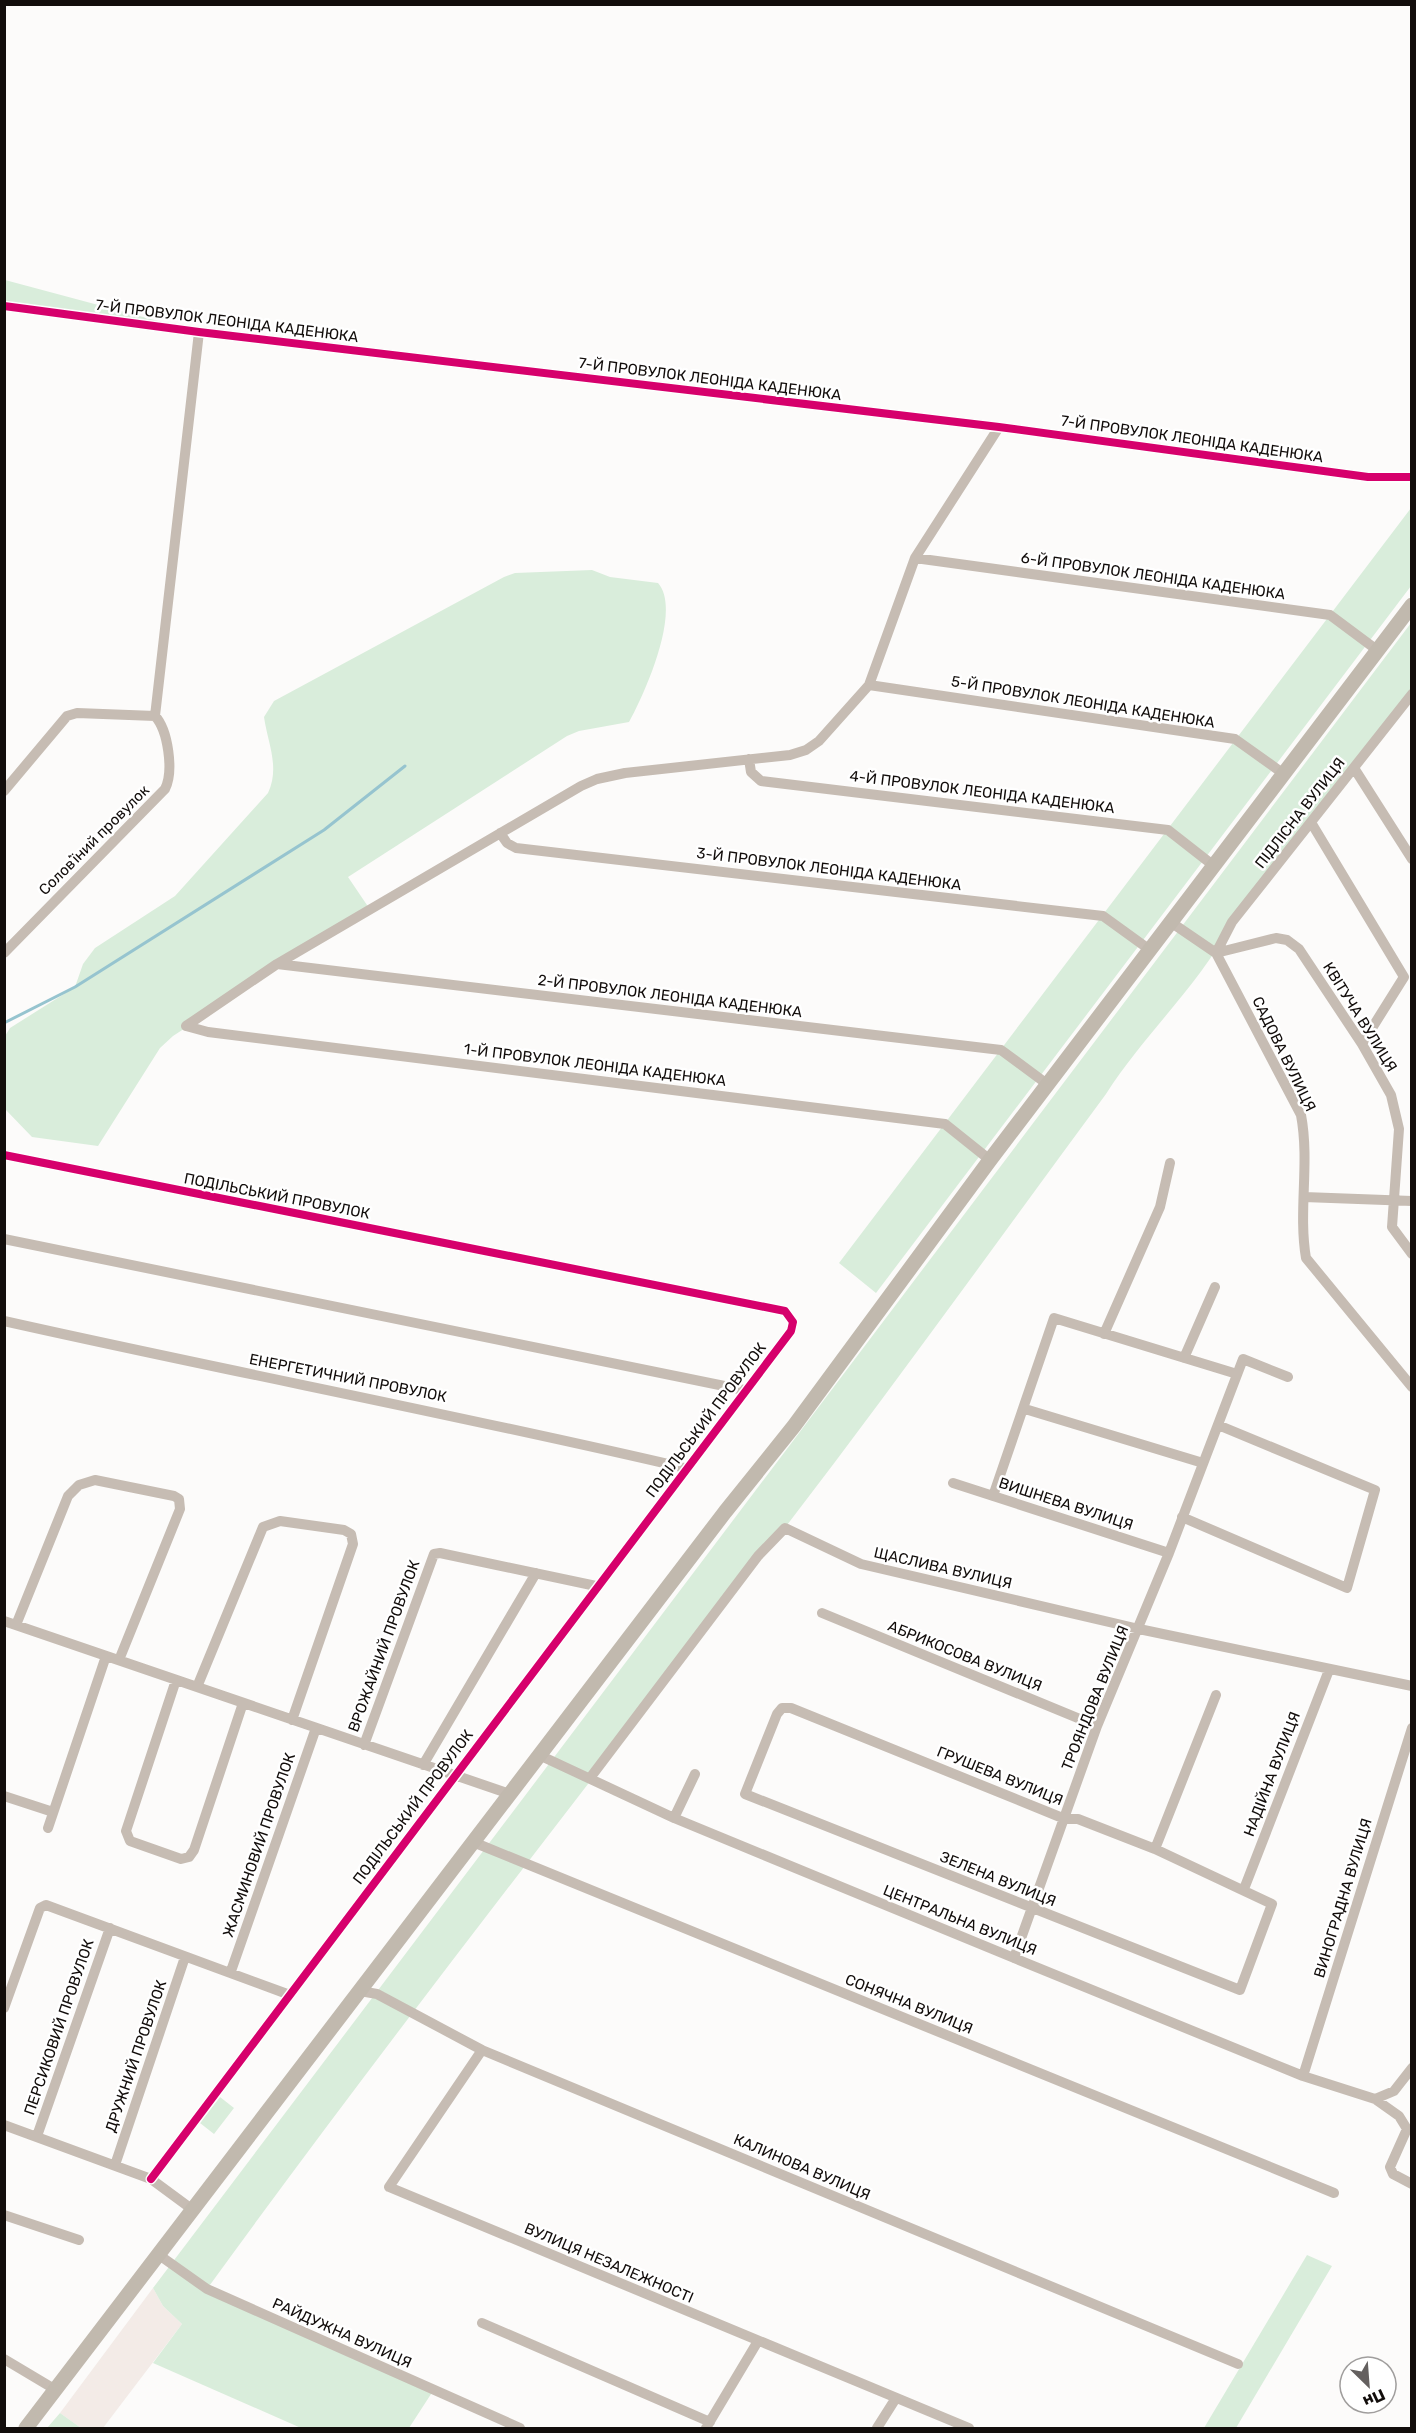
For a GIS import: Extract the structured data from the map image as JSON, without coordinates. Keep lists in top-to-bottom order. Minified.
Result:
{"streets":{"street":["7-Й ПРОВУЛОК ЛЕОНІДА КАДЕНЮКА","6-Й ПРОВУЛОК ЛЕОНІДА КАДЕНЮКА","5-Й ПРОВУЛОК ЛЕОНІДА КАДЕНЮКА","4-Й ПРОВУЛОК ЛЕОНІДА КАДЕНЮКА","ПІДЛІСНА ВУЛИЦЯ","Соловʼїний провулок","3-Й ПРОВУЛОК ЛЕОНІДА КАДЕНЮКА","2-Й ПРОВУЛОК ЛЕОНІДА КАДЕНЮКА","КВІТУЧА ВУЛИЦЯ","САДОВА ВУЛИЦЯ","1-Й ПРОВУЛОК ЛЕОНІДА КАДЕНЮКА","ПОДІЛЬСЬКИЙ ПРОВУЛОК","ЕНЕРГЕТИЧНИЙ ПРОВУЛОК","ВИШНЕВА ВУЛИЦЯ","ЩАСЛИВА ВУЛИЦЯ","ВРОЖАЙНИЙ ПРОВУЛОК","АБРИКОСОВА ВУЛИЦЯ","ТРОЯНДОВА ВУЛИЦЯ","НАДІЙНА ВУЛИЦЯ","ГРУШЕВА ВУЛИЦЯ","ЖАСМИНОВИЙ ПРОВУЛОК","ЗЕЛЕНА ВУЛИЦЯ","ВИНОГРАДНА ВУЛИЦЯ","ЦЕНТРАЛЬНА ВУЛИЦЯ","СОНЯЧНА ВУЛИЦЯ","ПЕРСИКОВИЙ ПРОВУЛОК","ДРУЖНИЙ ПРОВУЛОК","КАЛИНОВА ВУЛИЦЯ","ВУЛИЦЯ НЕЗАЛЕЖНОСТІ","РАЙДУЖНА ВУЛИЦЯ"]},"crossings":[["ПІДЛІСНА ВУЛИЦЯ","КВІТУЧА ВУЛИЦЯ"],["ПІДЛІСНА ВУЛИЦЯ","САДОВА ВУЛИЦЯ"],["2-Й ПРОВУЛОК ЛЕОНІДА КАДЕНЮКА","1-Й ПРОВУЛОК ЛЕОНІДА КАДЕНЮКА"],["КВІТУЧА ВУЛИЦЯ","САДОВА ВУЛИЦЯ"],["ПОДІЛЬСЬКИЙ ПРОВУЛОК","ЕНЕРГЕТИЧНИЙ ПРОВУЛОК"],["ПОДІЛЬСЬКИЙ ПРОВУЛОК","ВРОЖАЙНИЙ ПРОВУЛОК"],["ВИШНЕВА ВУЛИЦЯ","ТРОЯНДОВА ВУЛИЦЯ"],["ЩАСЛИВА ВУЛИЦЯ","ТРОЯНДОВА ВУЛИЦЯ"],["ЩАСЛИВА ВУЛИЦЯ","НАДІЙНА ВУЛИЦЯ"],["ЩАСЛИВА ВУЛИЦЯ","ЦЕНТРАЛЬНА ВУЛИЦЯ"],["АБРИКОСОВА ВУЛИЦЯ","ТРОЯНДОВА ВУЛИЦЯ"],["ТРОЯНДОВА ВУЛИЦЯ","ГРУШЕВА ВУЛИЦЯ"],["ТРОЯНДОВА ВУЛИЦЯ","ЗЕЛЕНА ВУЛИЦЯ"],["ТРОЯНДОВА ВУЛИЦЯ","ЦЕНТРАЛЬНА ВУЛИЦЯ"],["НАДІЙНА ВУЛИЦЯ","ГРУШЕВА ВУЛИЦЯ"],["ГРУШЕВА ВУЛИЦЯ","ЗЕЛЕНА ВУЛИЦЯ"],["ВИНОГРАДНА ВУЛИЦЯ","ЦЕНТРАЛЬНА ВУЛИЦЯ"],["КАЛИНОВА ВУЛИЦЯ","ВУЛИЦЯ НЕЗАЛЕЖНОСТІ"]],"north":"bottom right"}
